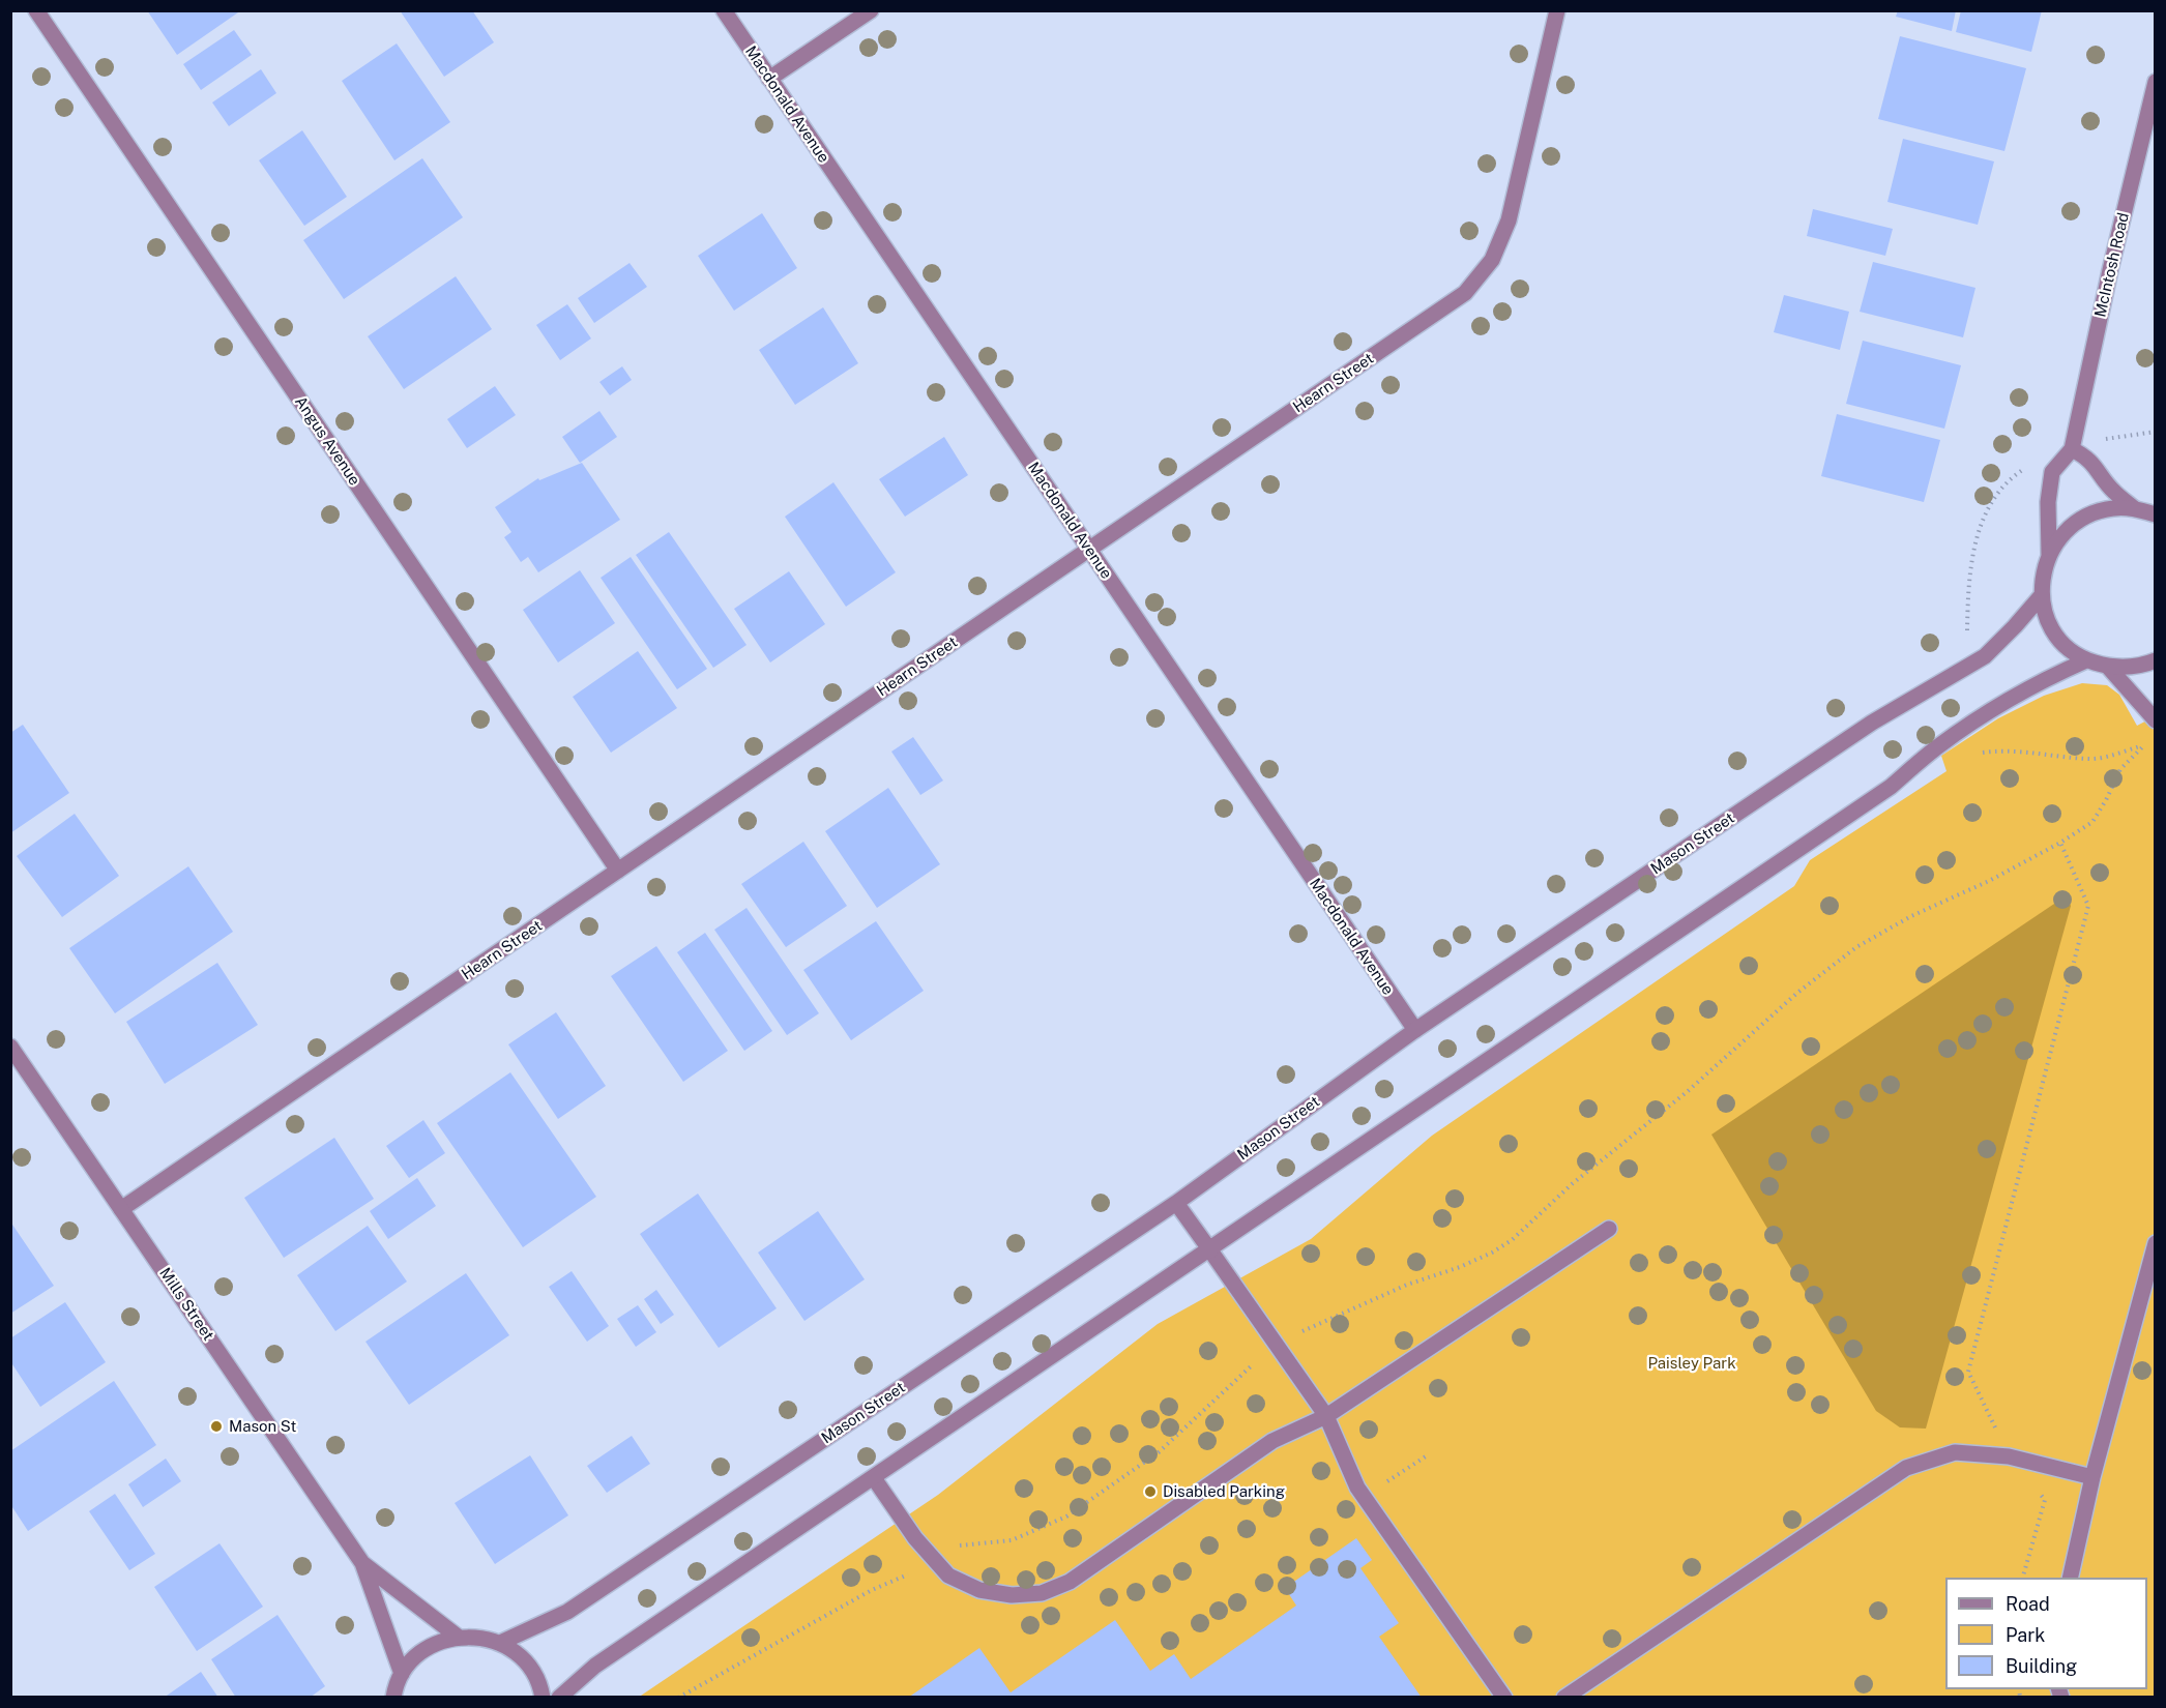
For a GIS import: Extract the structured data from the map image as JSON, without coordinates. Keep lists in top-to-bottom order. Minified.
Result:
{"streets":{"street":["Macdonald Avenue","McIntosh Road","Hearn Street","Angus Avenue","Mason Street","Mills Street"]},"crossings":[["Macdonald Avenue","Hearn Street"],["Macdonald Avenue","Mason Street"],["Hearn Street","Angus Avenue"],["Hearn Street","Mills Street"]],"parks":["Paisley Park"],"places":["Mason St","Disabled Parking"],"legend":["Road","Park","Building"]}
